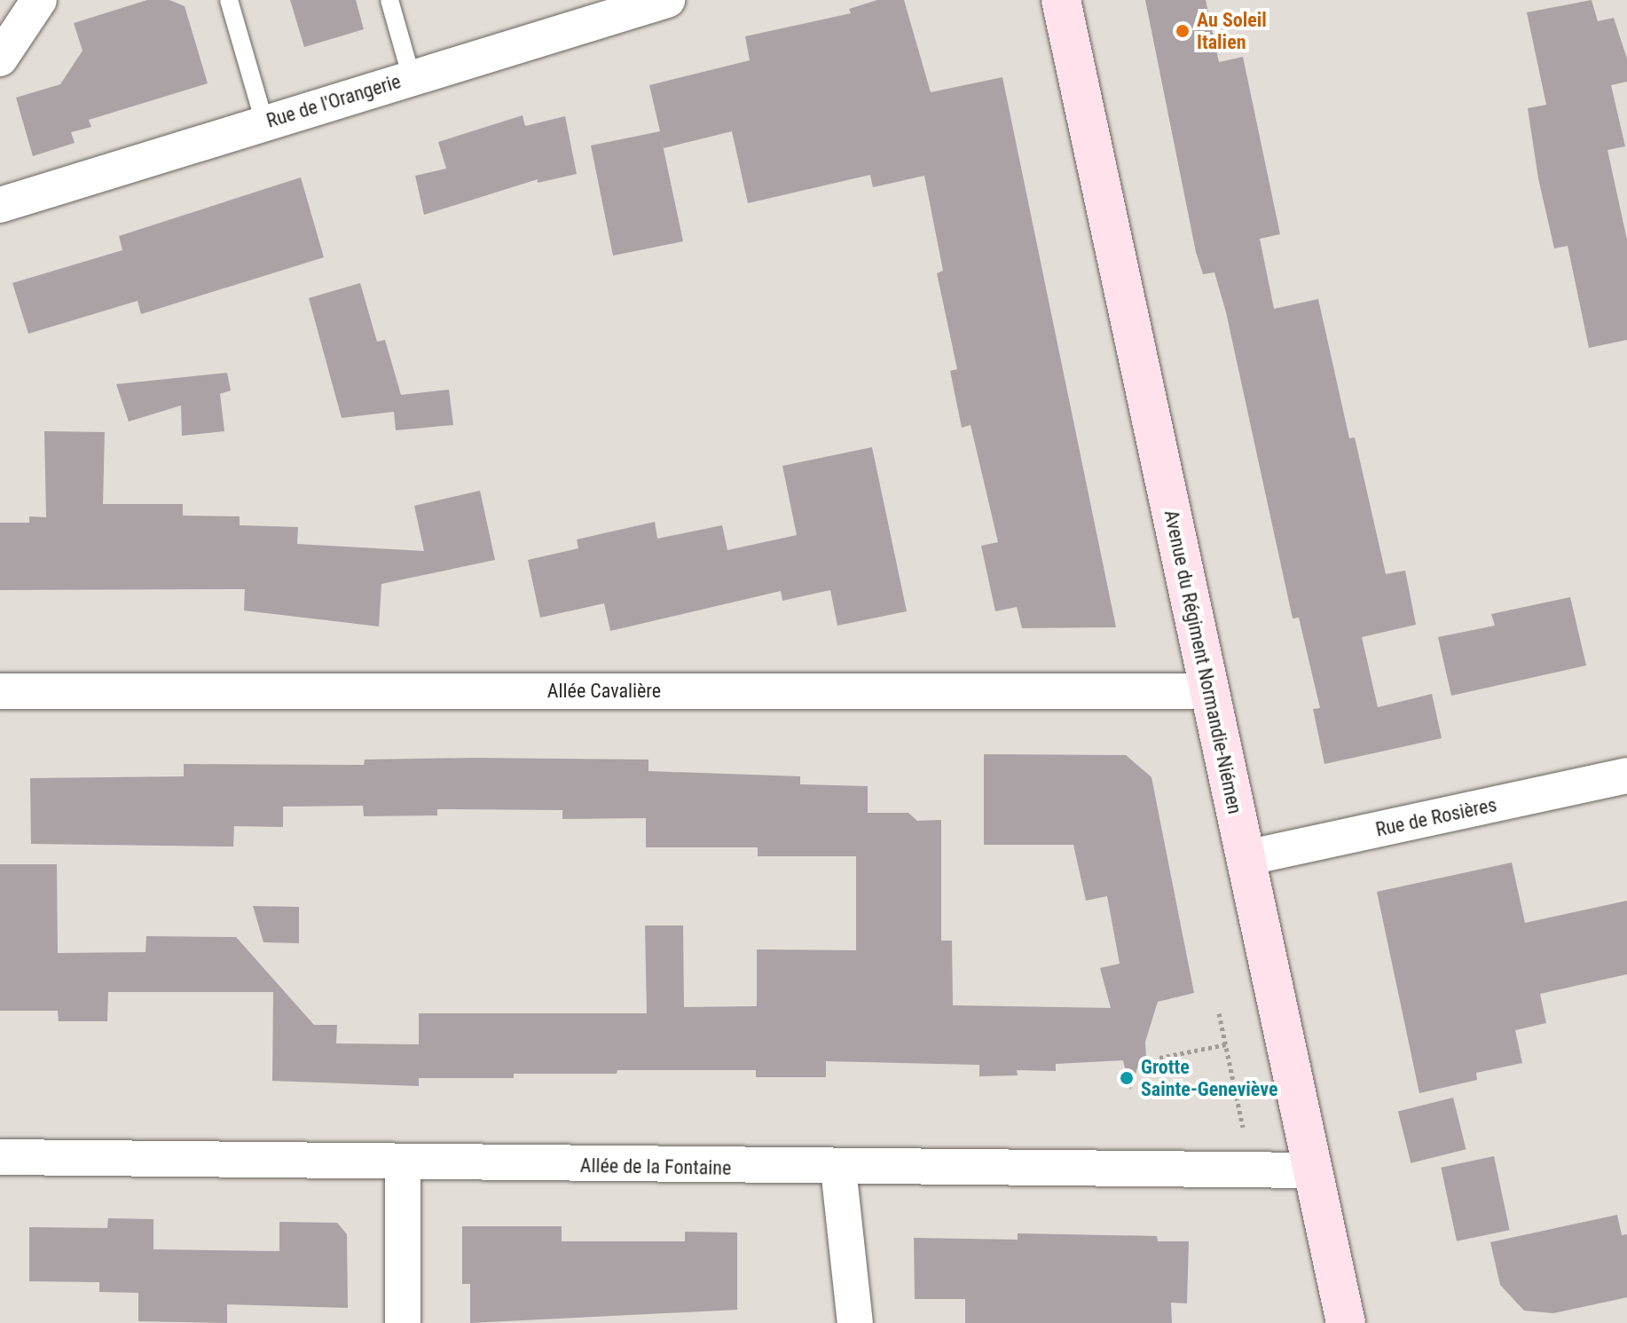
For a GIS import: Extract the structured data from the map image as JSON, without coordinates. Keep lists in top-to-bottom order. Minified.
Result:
{"streets":{"main road":["Avenue du Régiment Normandie-Niémen"],"street":["Rue de l'Orangerie","Allée Cavalière","Rue de Rosières","Allée de la Fontaine"]},"crossings":[["Avenue du Régiment Normandie-Niémen","Allée Cavalière"],["Avenue du Régiment Normandie-Niémen","Rue de Rosières"],["Avenue du Régiment Normandie-Niémen","Allée de la Fontaine"]],"places":["Au Soleil Italien","Grotte Sainte-Geneviève"]}
